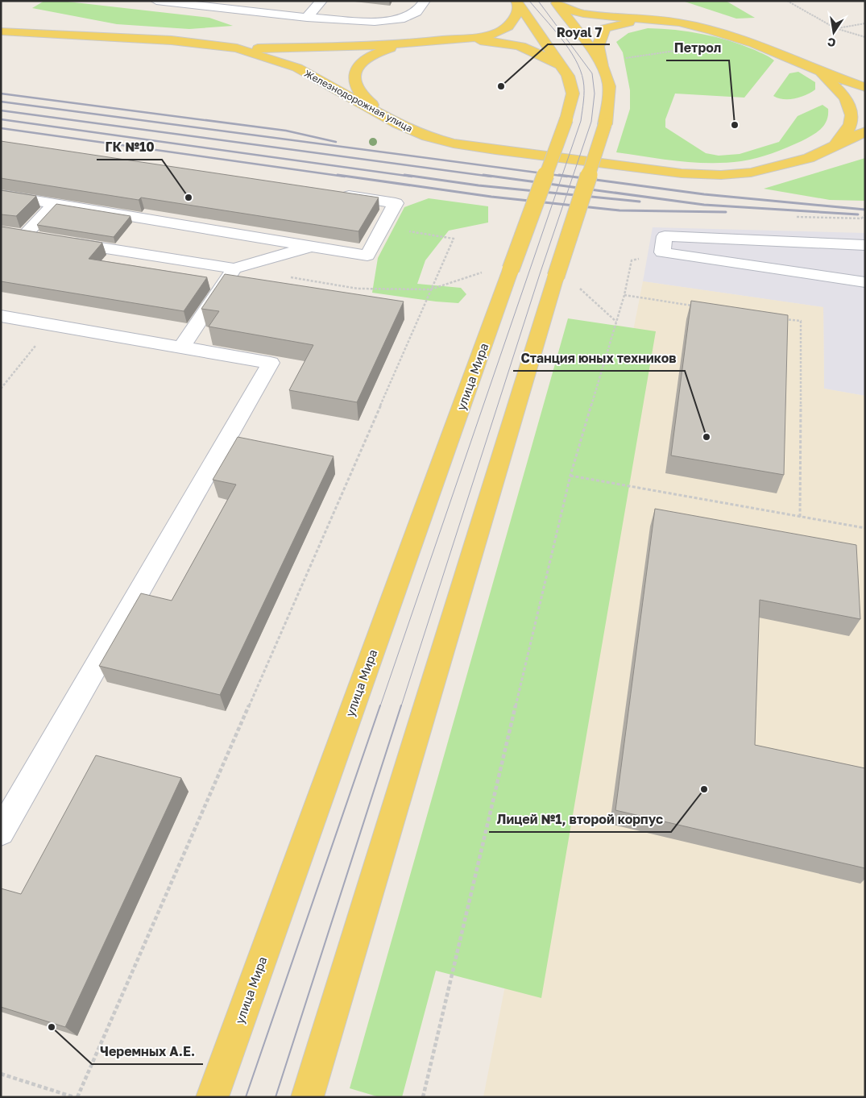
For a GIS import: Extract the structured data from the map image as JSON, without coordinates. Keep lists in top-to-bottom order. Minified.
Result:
{"streets":{"main road":["Железнодорожная улица","улица Мира"]},"places":["Royal 7","Петрол","ГК №10","Станция юных техников","Лицей №1, второй корпус","Черемных А.Е."],"north":"bottom"}
